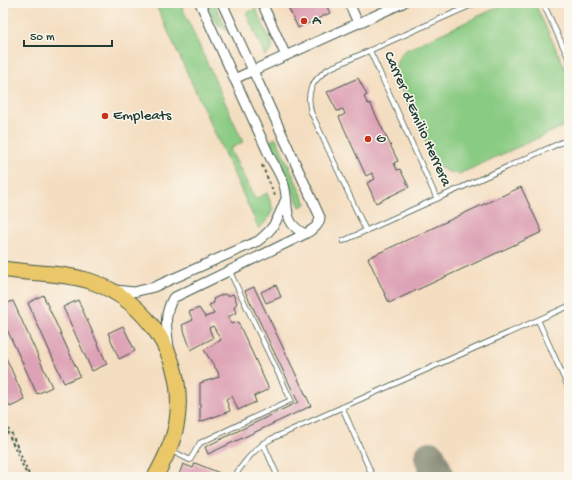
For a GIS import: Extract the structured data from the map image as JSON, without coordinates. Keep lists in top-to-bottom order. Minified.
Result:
{"streets":{"lane":["Carrer d'Emilio Herrera"]},"places":["A","Empleats","G"],"scale_bar":"50 m"}
